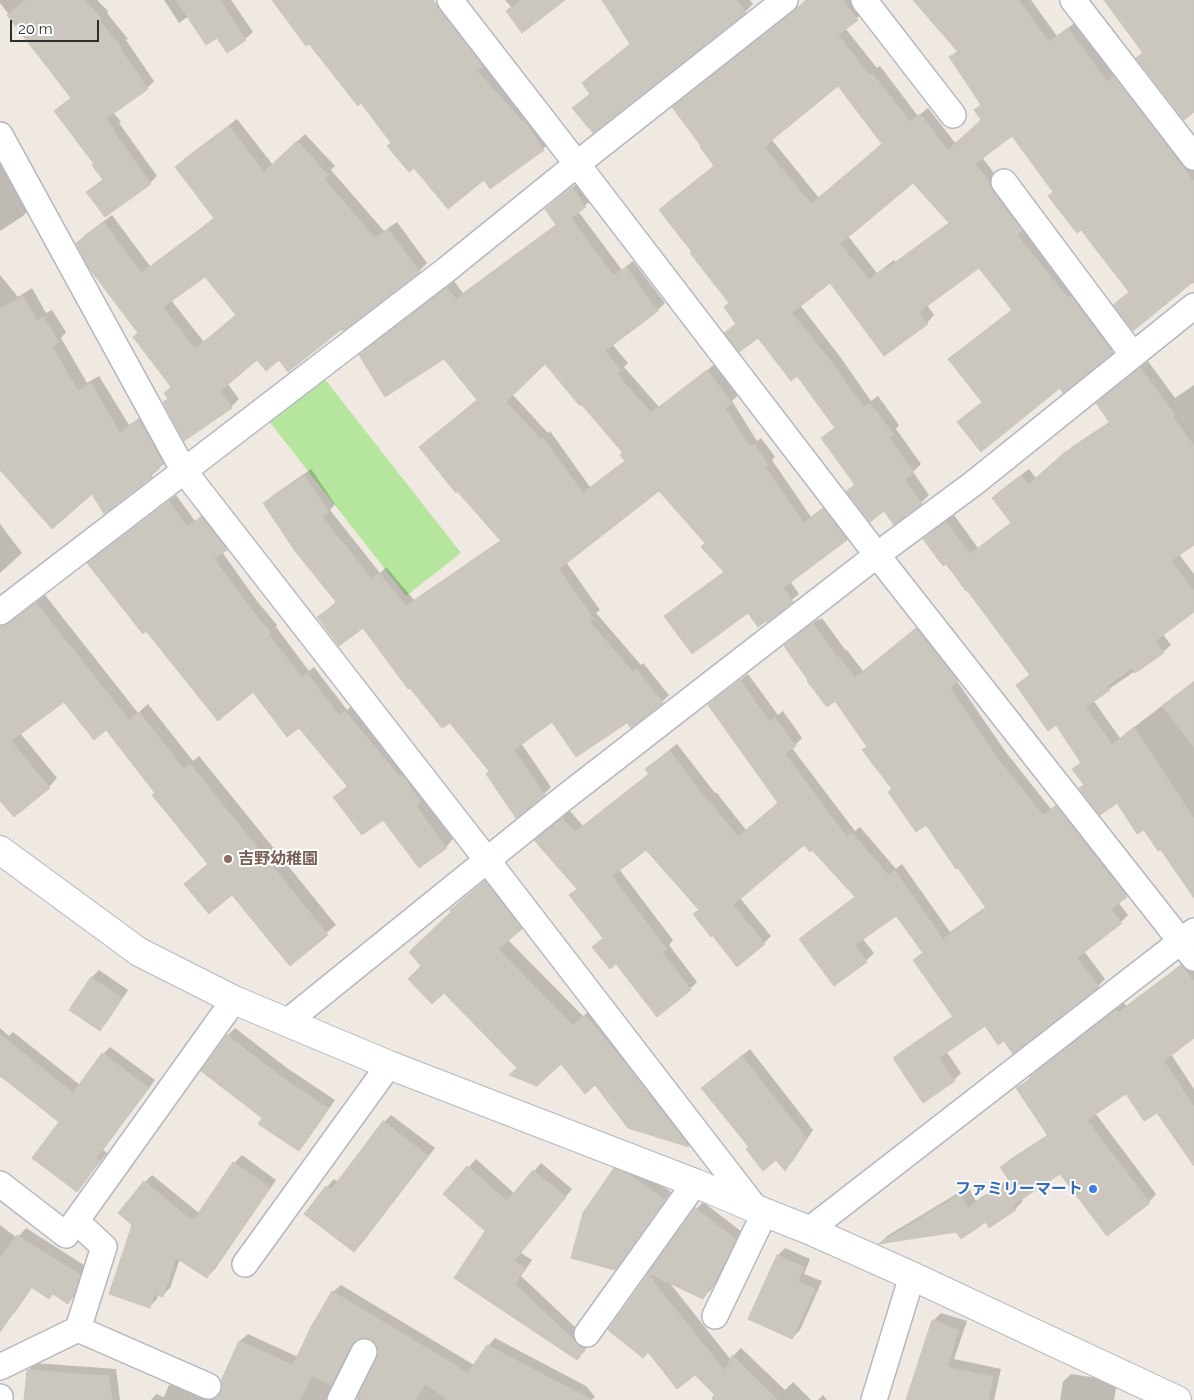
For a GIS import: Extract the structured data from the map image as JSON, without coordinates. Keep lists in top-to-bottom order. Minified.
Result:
{"places":["吉野幼稚園","ファミリーマート"],"scale_bar":"20 m"}
